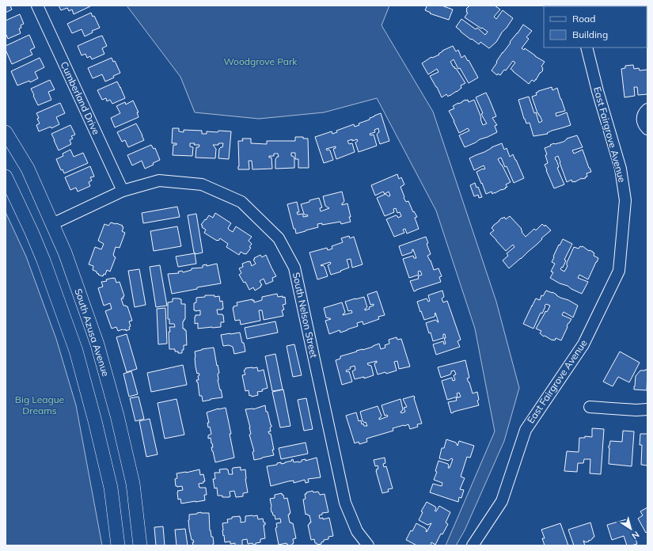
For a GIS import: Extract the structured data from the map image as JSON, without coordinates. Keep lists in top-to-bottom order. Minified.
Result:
{"streets":{"main road":["South Azusa Avenue"],"street":["Cumberland Drive","East Fairgrove Avenue","South Nelson Street"]},"crossings":[["Cumberland Drive","South Nelson Street"],["South Nelson Street","South Azusa Avenue"]],"parks":["Woodgrove Park","Big League Dreams"],"legend":["Road","Building"],"north":"bottom right"}
